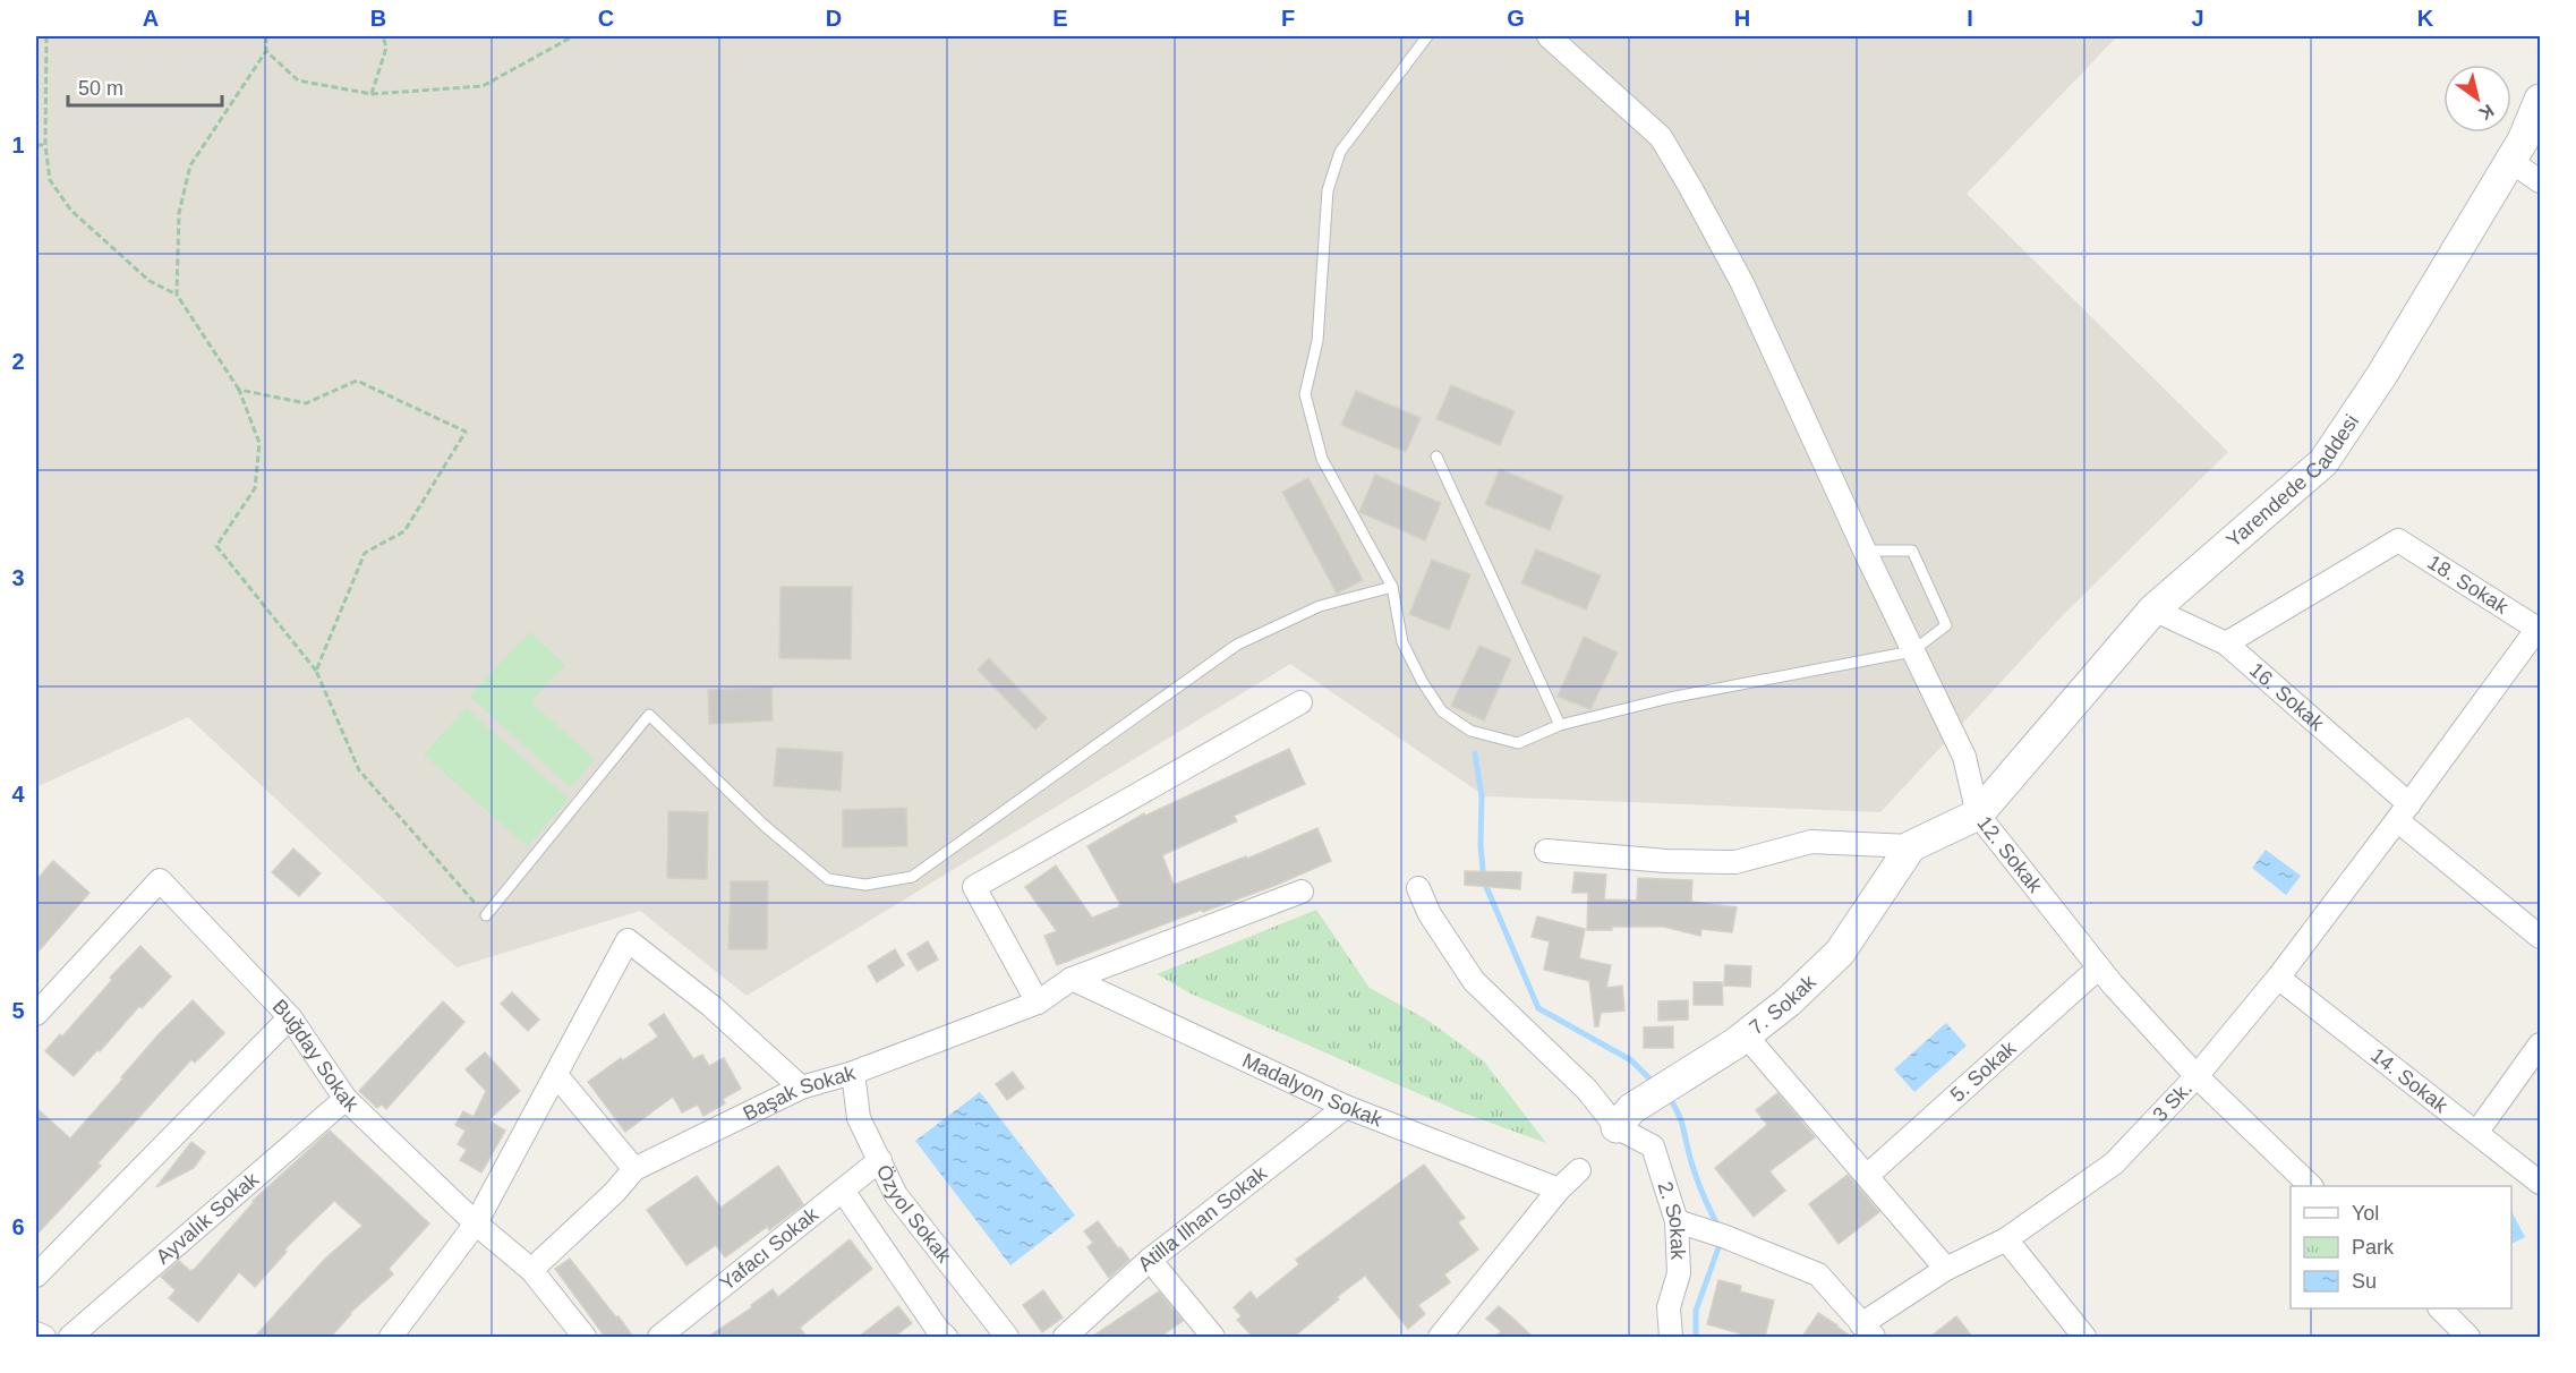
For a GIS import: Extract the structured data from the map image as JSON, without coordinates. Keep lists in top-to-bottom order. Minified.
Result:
{"streets":{"main road":["Yarendede Caddesi","12. Sokak","7. Sokak"],"street":["18. Sokak","16. Sokak","Buğday Sokak","5. Sokak","14. Sokak","Madalyon Sokak","Başak Sokak","3 Sk.","Özyol Sokak","Ayvalık Sokak","Atilla İlhan Sokak","2. Sokak","Yafacı Sokak"]},"crossings":[["Yarendede Caddesi","16. Sokak"],["Yarendede Caddesi","12. Sokak"],["18. Sokak","16. Sokak"],["18. Sokak","3 Sk."],["16. Sokak","3 Sk."],["12. Sokak","7. Sokak"],["12. Sokak","5. Sokak"],["12. Sokak","3 Sk."],["7. Sokak","2. Sokak"],["Buğday Sokak","Ayvalık Sokak"],["14. Sokak","3 Sk."],["Madalyon Sokak","Başak Sokak"],["Madalyon Sokak","Atilla İlhan Sokak"],["Başak Sokak","Özyol Sokak"],["3 Sk.","2. Sokak"],["Özyol Sokak","Yafacı Sokak"]],"legend":["Yol","Park","Su"],"scale_bar":"50 m","north":"bottom right","grid":{"columns":["A","B","C","D","E","F","G","H","I","J","K"],"rows":["1","2","3","4","5","6"]}}
